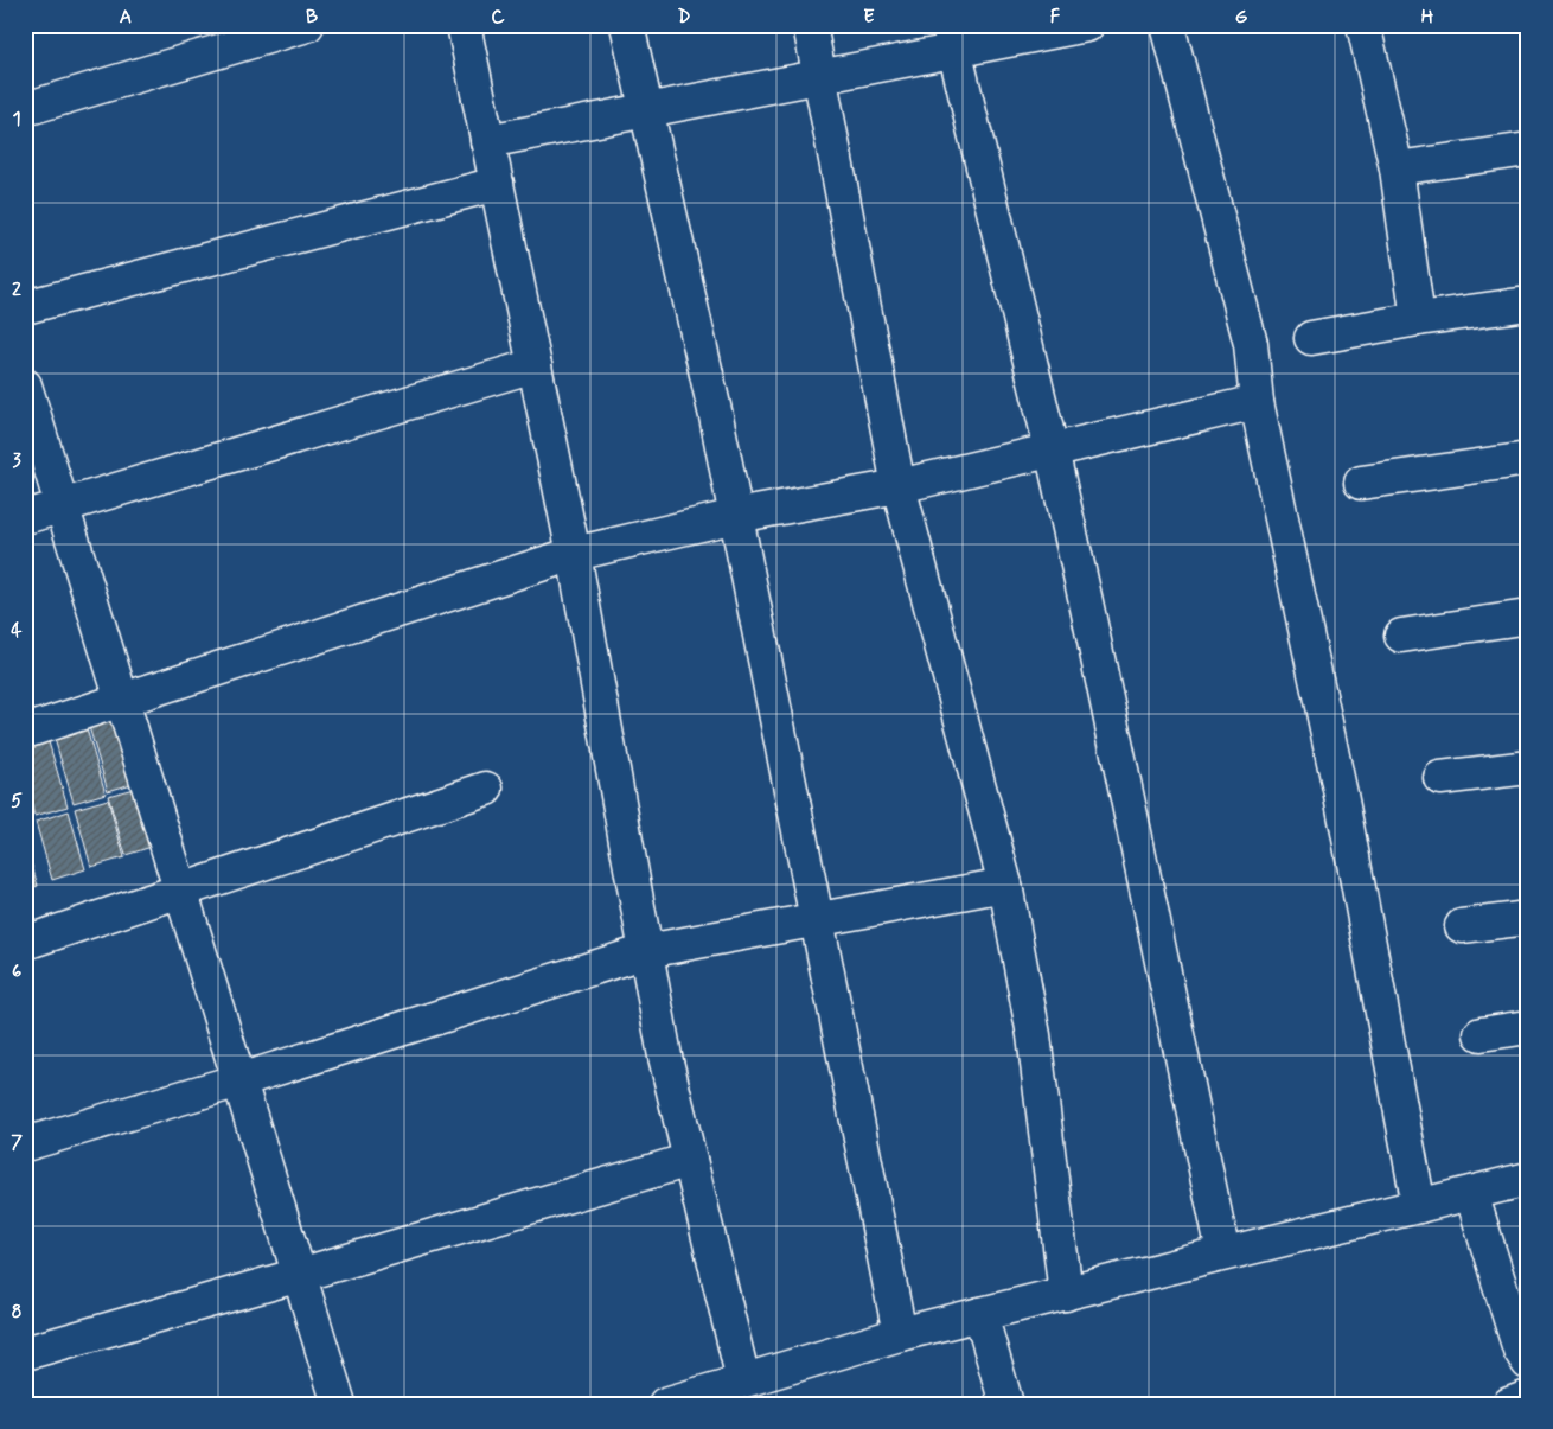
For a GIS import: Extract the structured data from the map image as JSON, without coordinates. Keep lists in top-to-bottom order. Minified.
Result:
{"grid":{"columns":["A","B","C","D","E","F","G","H"],"rows":["1","2","3","4","5","6","7","8"]}}
